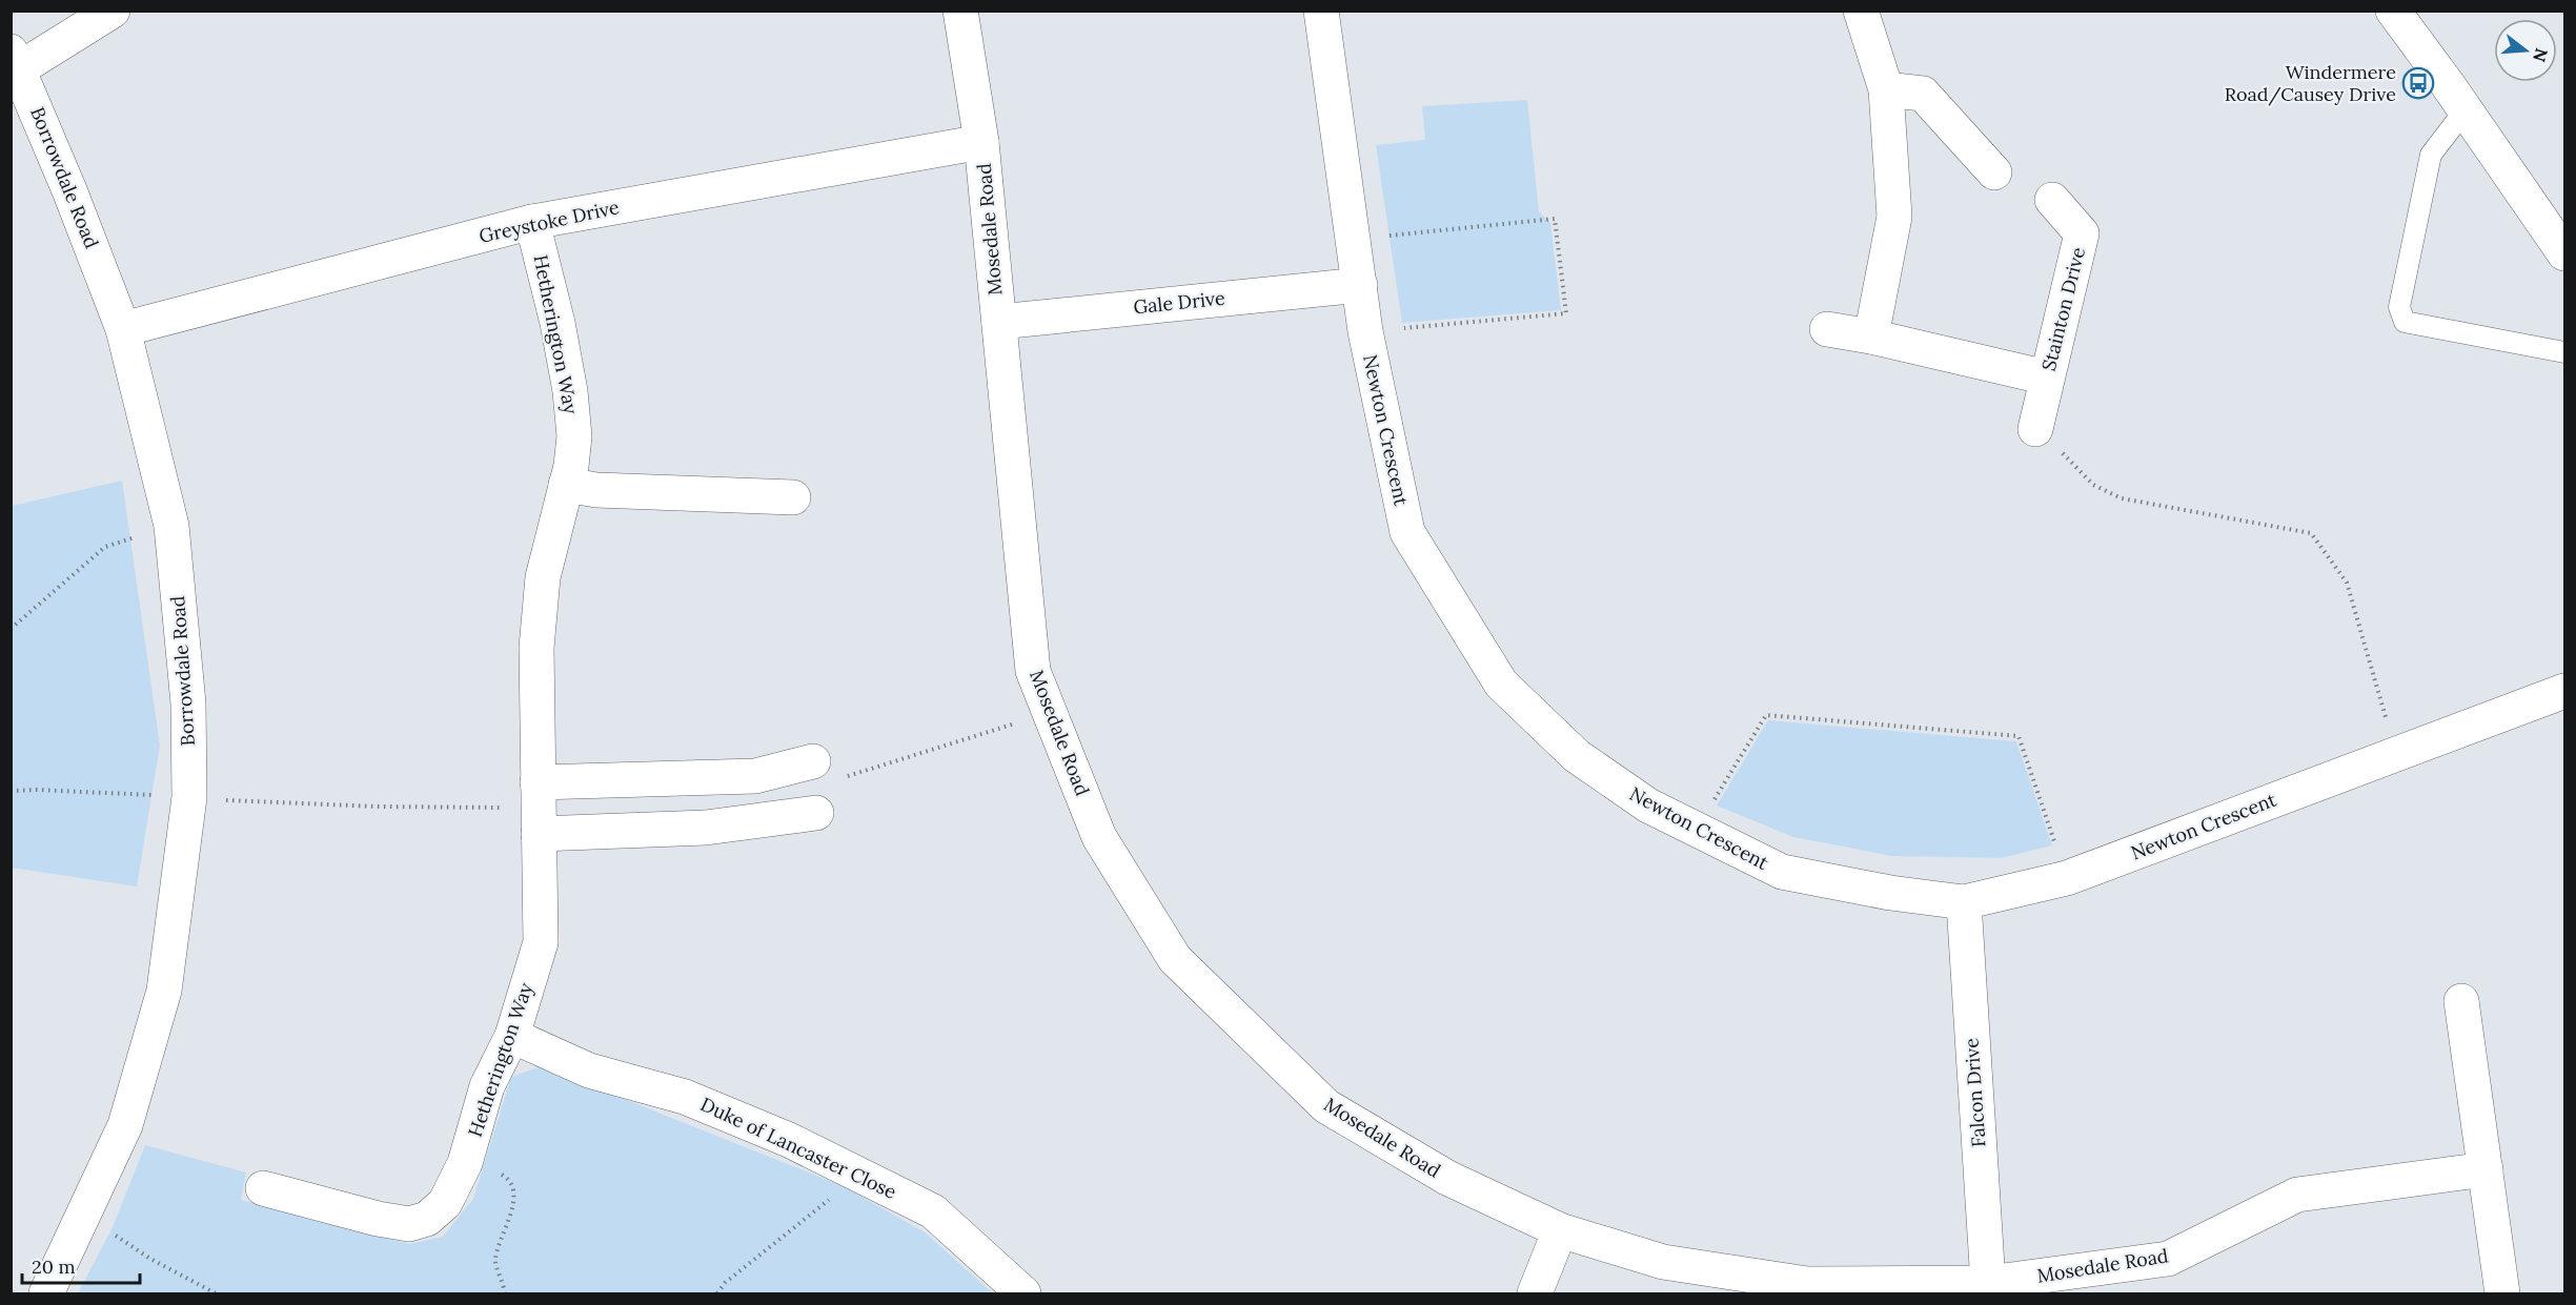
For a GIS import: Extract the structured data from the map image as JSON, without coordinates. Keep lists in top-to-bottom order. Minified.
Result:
{"streets":{"street":["Borrowdale Road","Greystoke Drive","Mosedale Road","Gale Drive","Stainton Drive","Hetherington Way","Newton Crescent","Falcon Drive","Duke of Lancaster Close"]},"crossings":[["Borrowdale Road","Greystoke Drive"],["Greystoke Drive","Mosedale Road"],["Greystoke Drive","Hetherington Way"],["Mosedale Road","Gale Drive"],["Mosedale Road","Falcon Drive"],["Gale Drive","Newton Crescent"],["Hetherington Way","Duke of Lancaster Close"],["Newton Crescent","Falcon Drive"]],"places":{"bus stop":["Windermere Road/Causey Drive"]},"scale_bar":"20 m","north":"right"}
